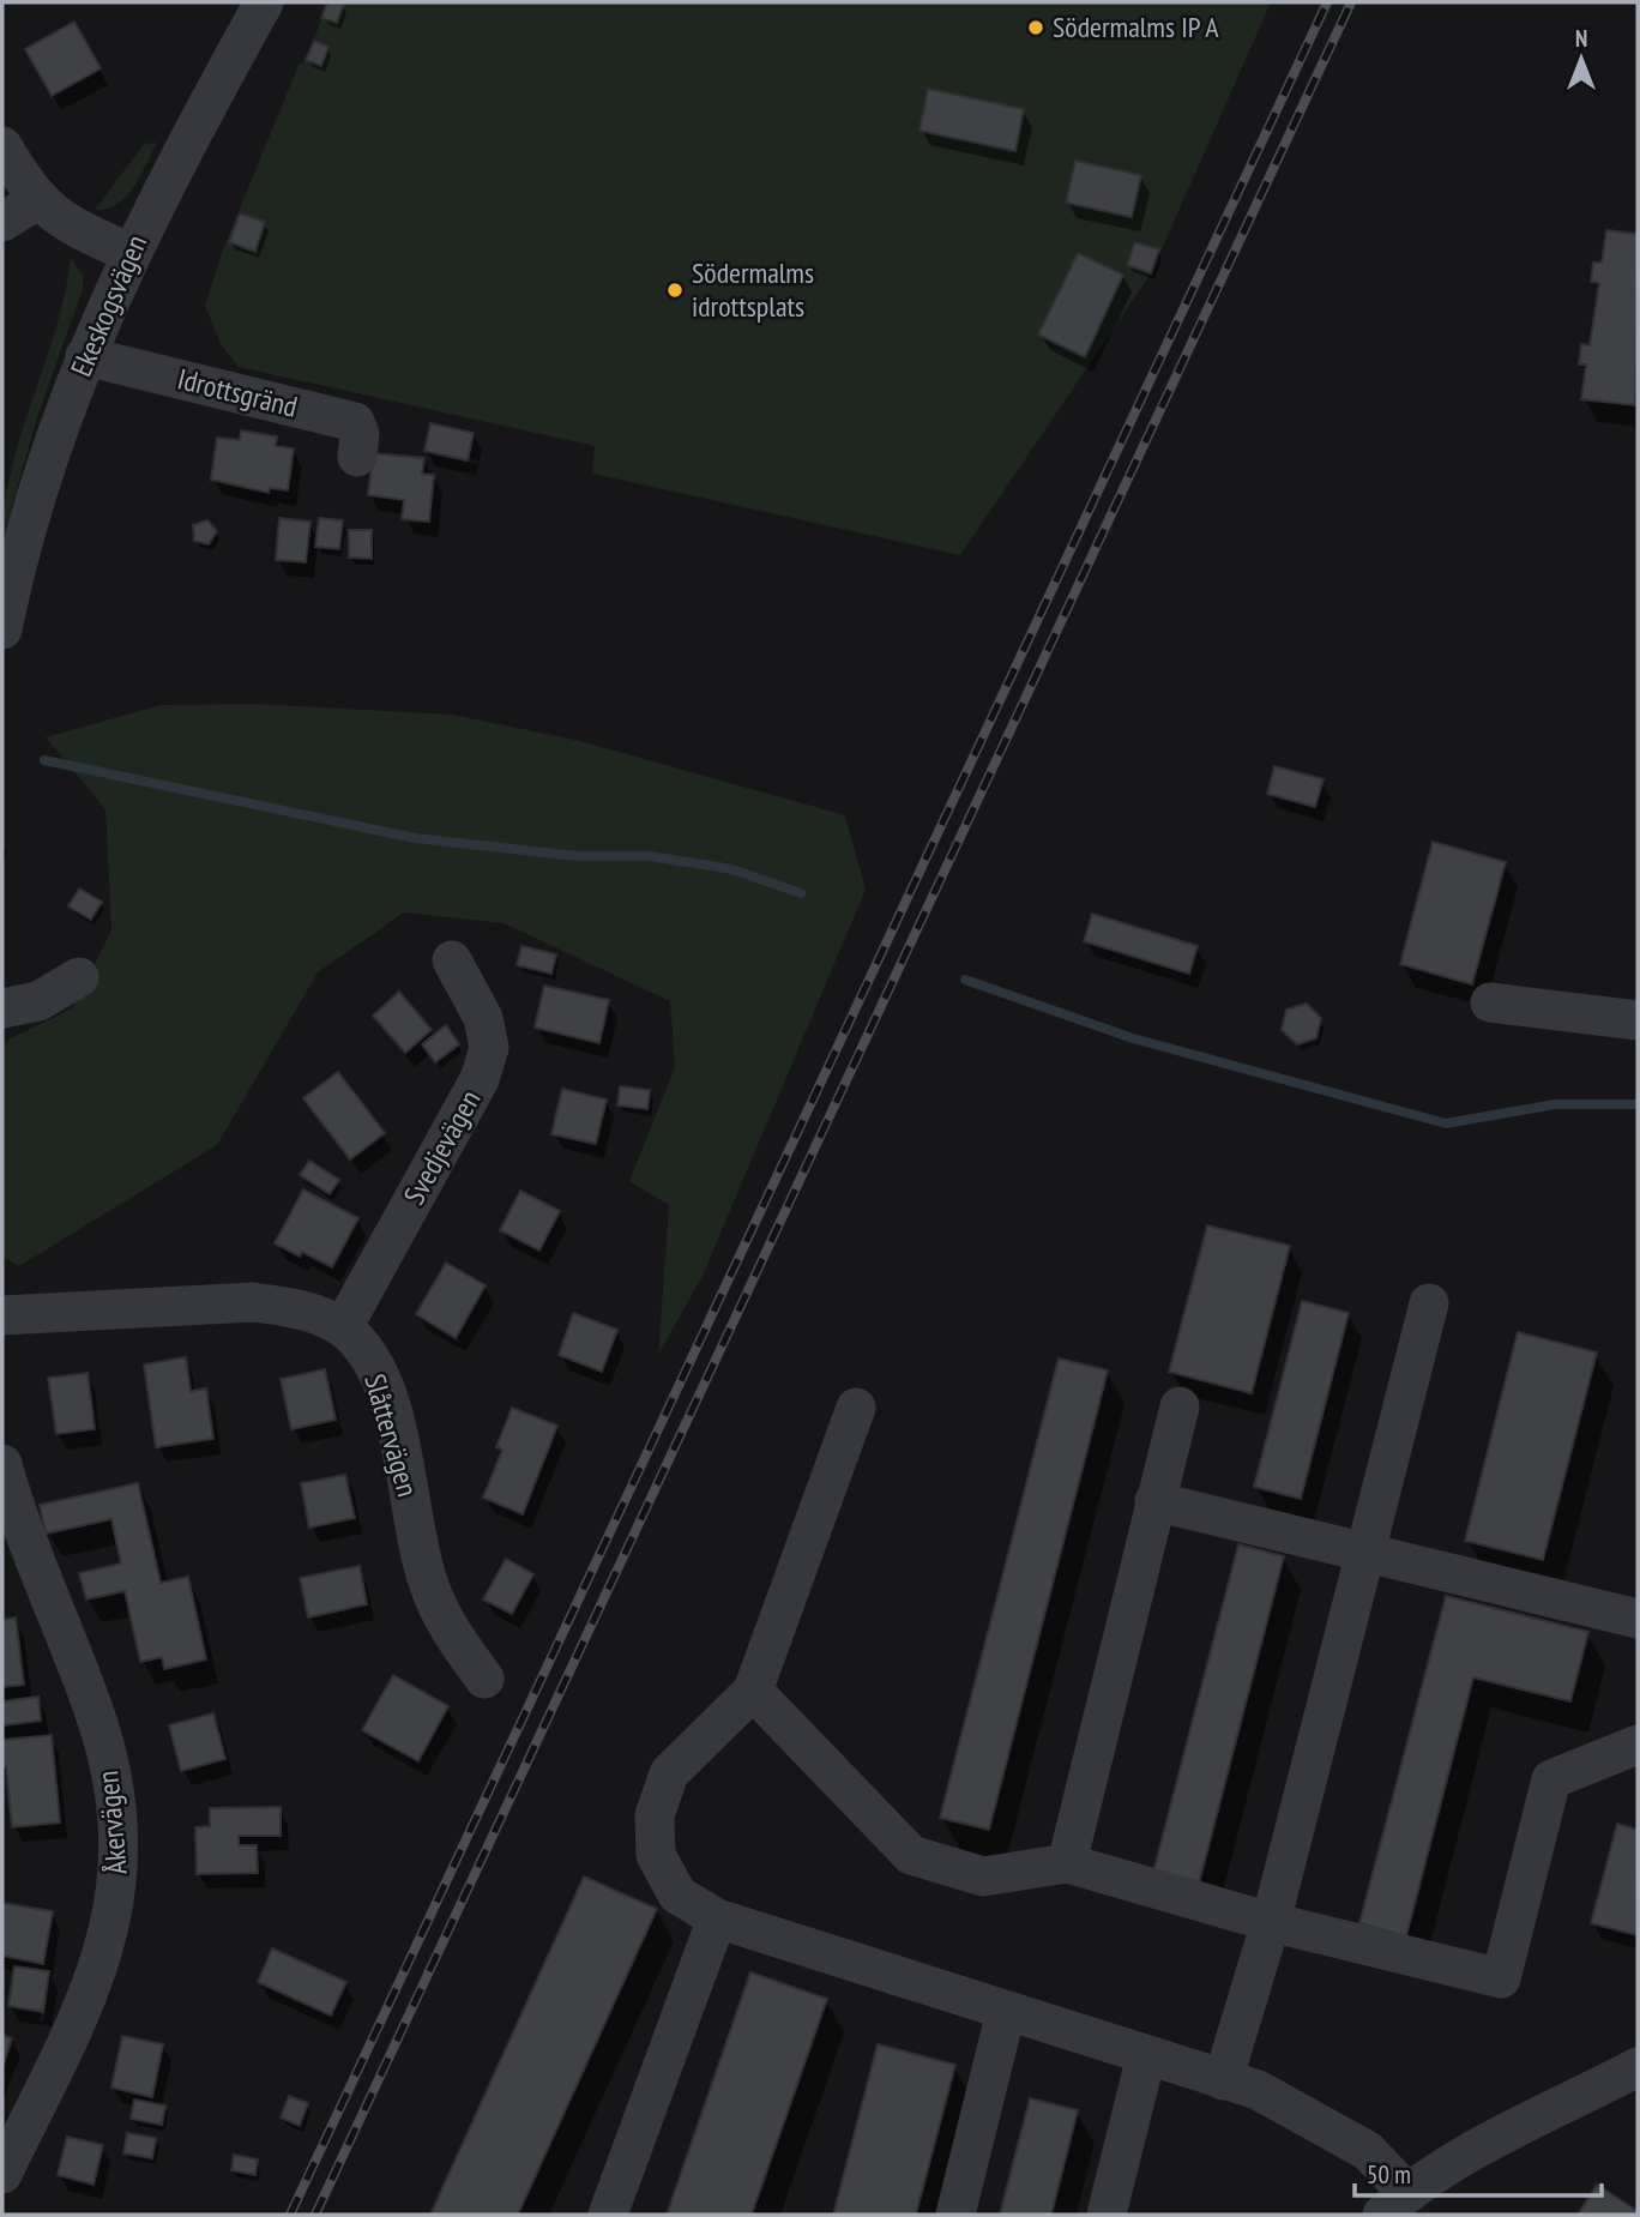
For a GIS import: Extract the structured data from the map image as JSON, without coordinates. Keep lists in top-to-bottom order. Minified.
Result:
{"streets":{"street":["Ekeskogsvägen","Idrottsgränd","Svedjevägen","Slåttervägen","Åkervägen"]},"crossings":[["Ekeskogsvägen","Idrottsgränd"],["Svedjevägen","Slåttervägen"]],"places":["Södermalms IP A","Södermalms idrottsplats"],"scale_bar":"50 m","north":"top"}
